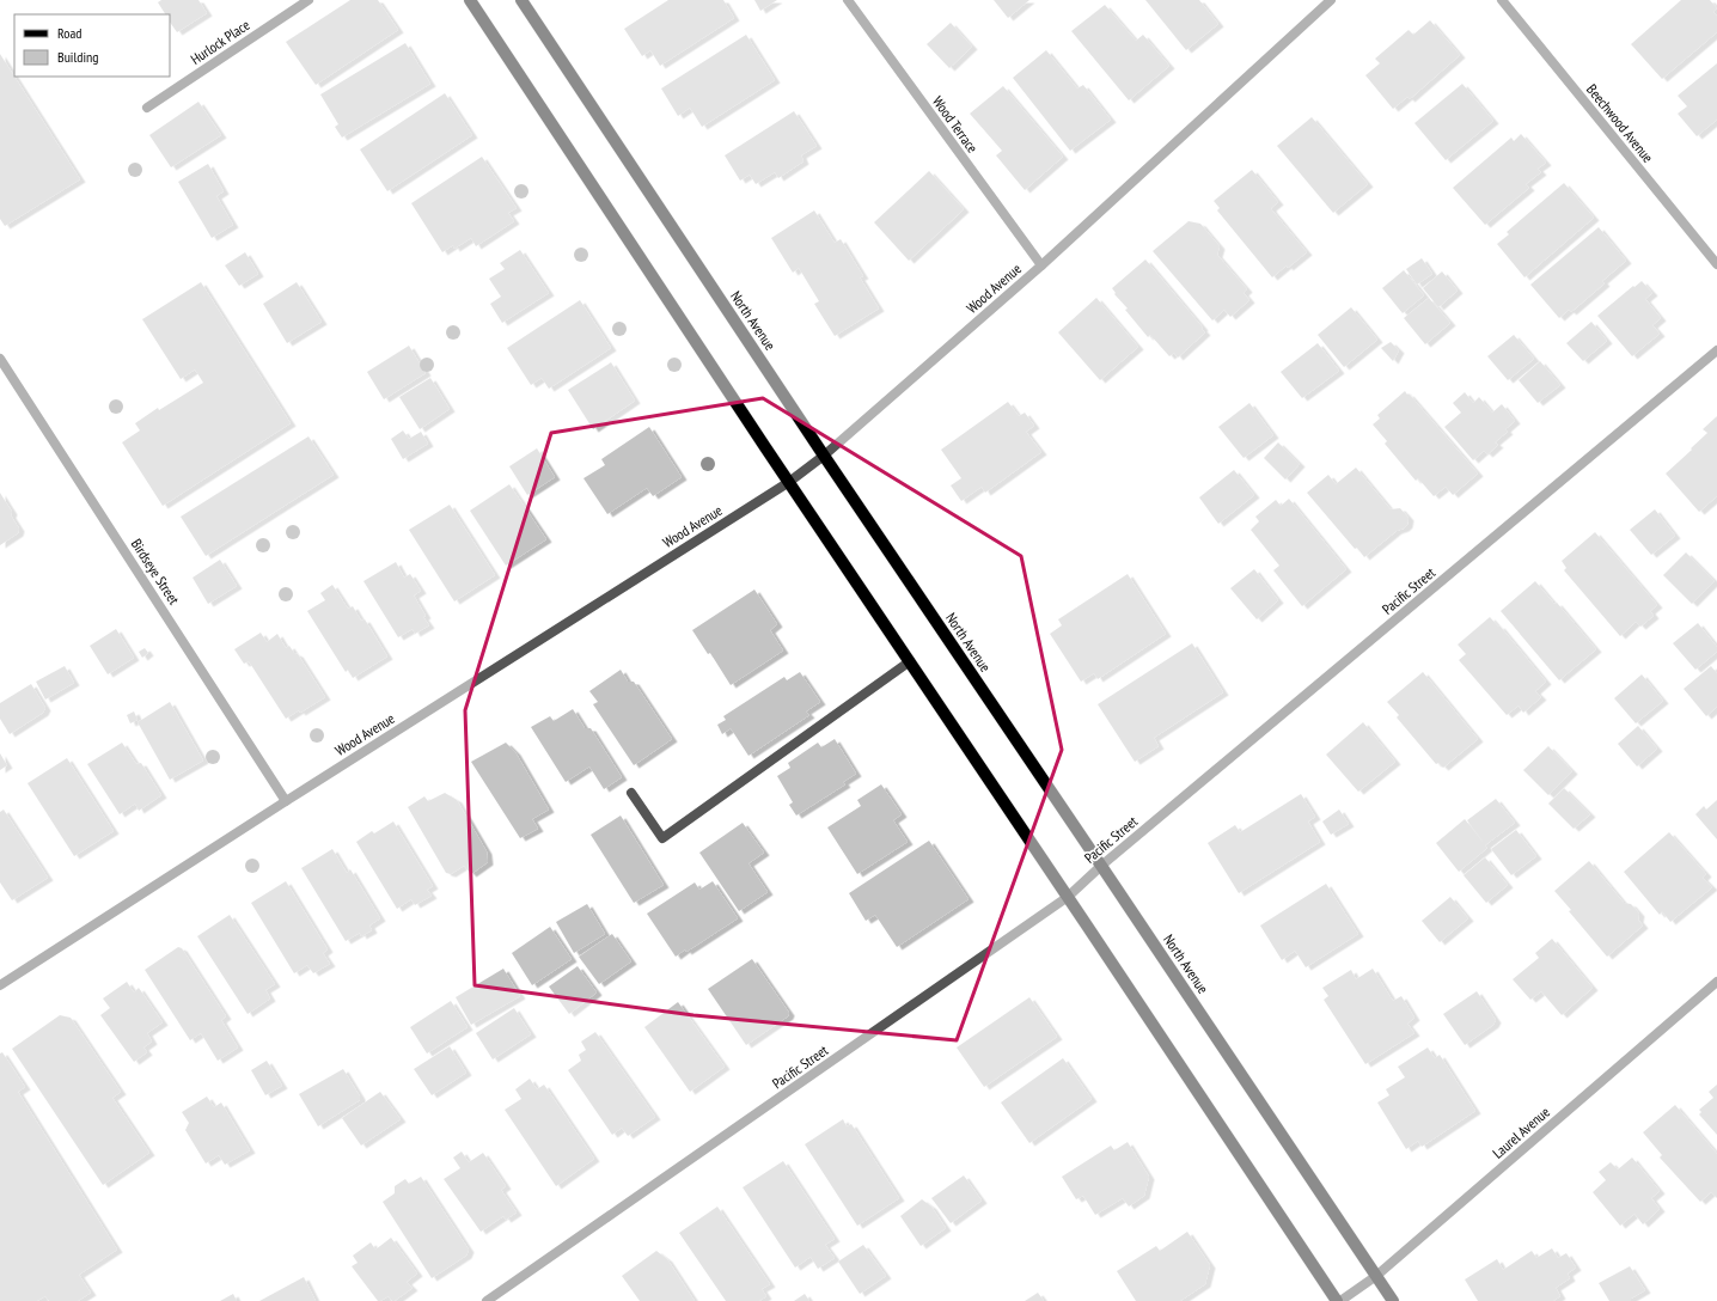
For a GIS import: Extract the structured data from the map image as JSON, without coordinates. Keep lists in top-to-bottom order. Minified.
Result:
{"streets":{"main road":["North Avenue"],"street":["Hurlock Place","Beechwood Avenue","Wood Terrace","Wood Avenue","Birdseye Street","Pacific Street","Laurel Avenue"]},"crossings":[["Wood Terrace","Wood Avenue"],["Wood Avenue","North Avenue"],["Wood Avenue","Birdseye Street"],["North Avenue","Pacific Street"],["North Avenue","Laurel Avenue"]],"legend":["Road","Building"]}
